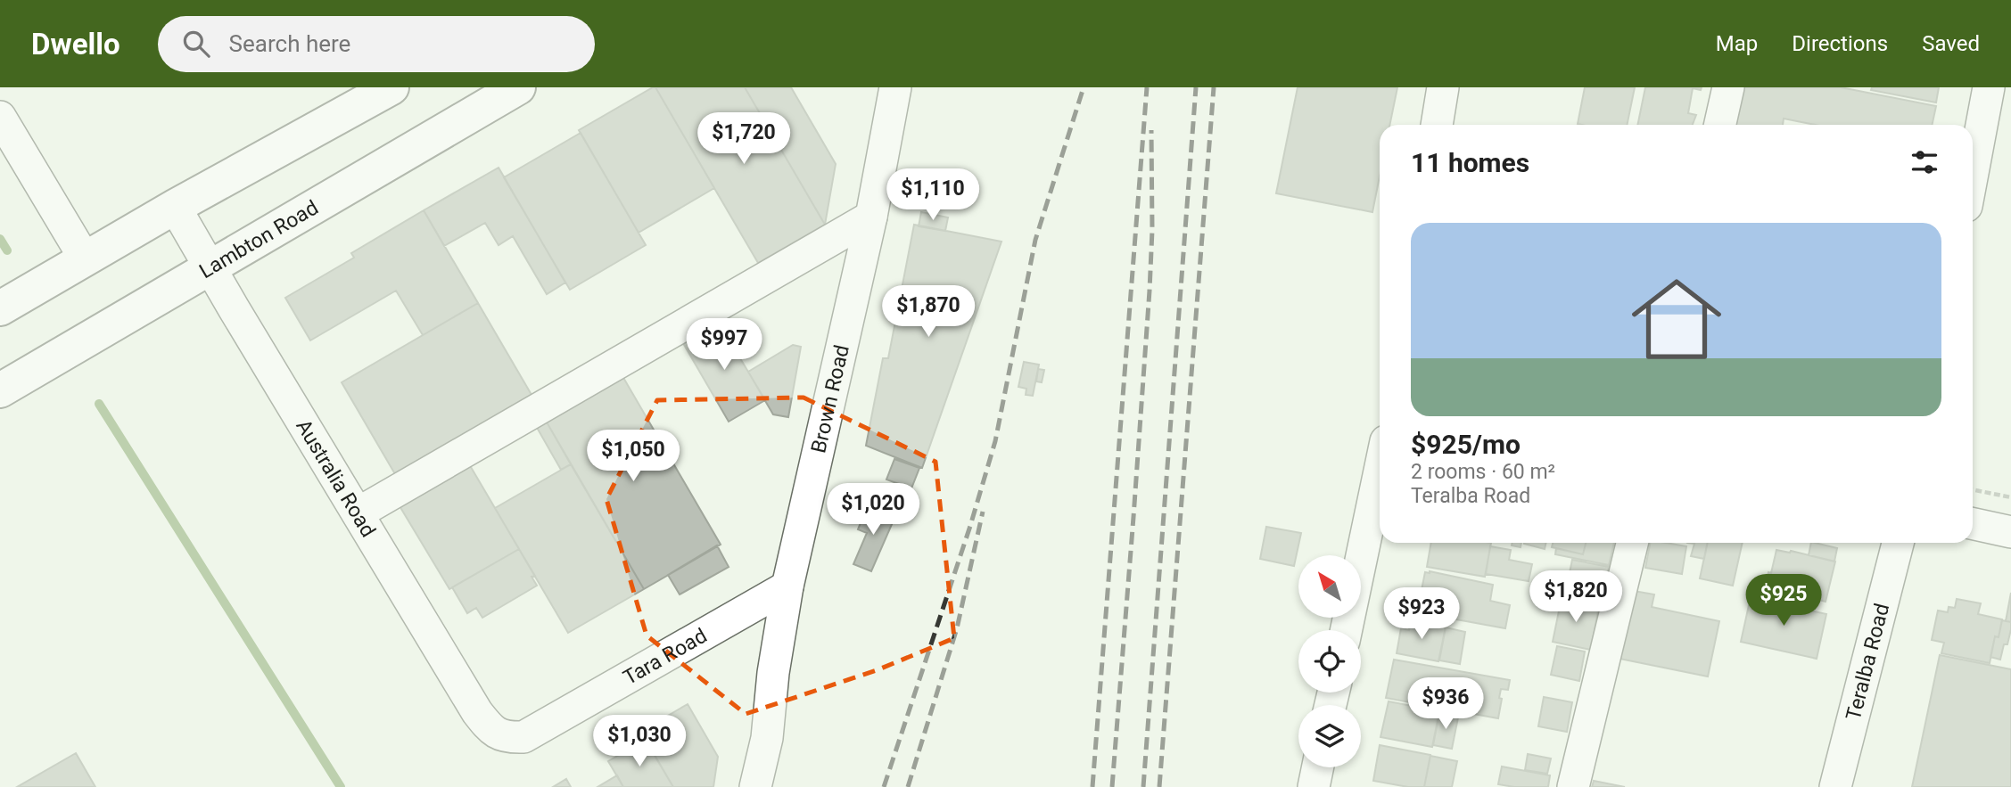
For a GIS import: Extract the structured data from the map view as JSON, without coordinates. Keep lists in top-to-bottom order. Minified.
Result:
{"streets":{"main road":["Lambton Road"],"street":["Brown Road","Australia Road","Tara Road","Teralba Road"]},"crossings":[["Lambton Road","Australia Road"],["Brown Road","Tara Road"],["Australia Road","Tara Road"]],"north":"top left","page":{"header":"Dwello","search":"Search here","nav":["Map","Directions","Saved"],"price":["$1,720","$1,110","$1,870","$997","$1,050","$1,020","$1,820","$925","$923","$936","$1,030"],"heading":"11 homes","list":[{"name":"$925/mo","note":"2 rooms · 60 m² · Teralba Road"}]}}
